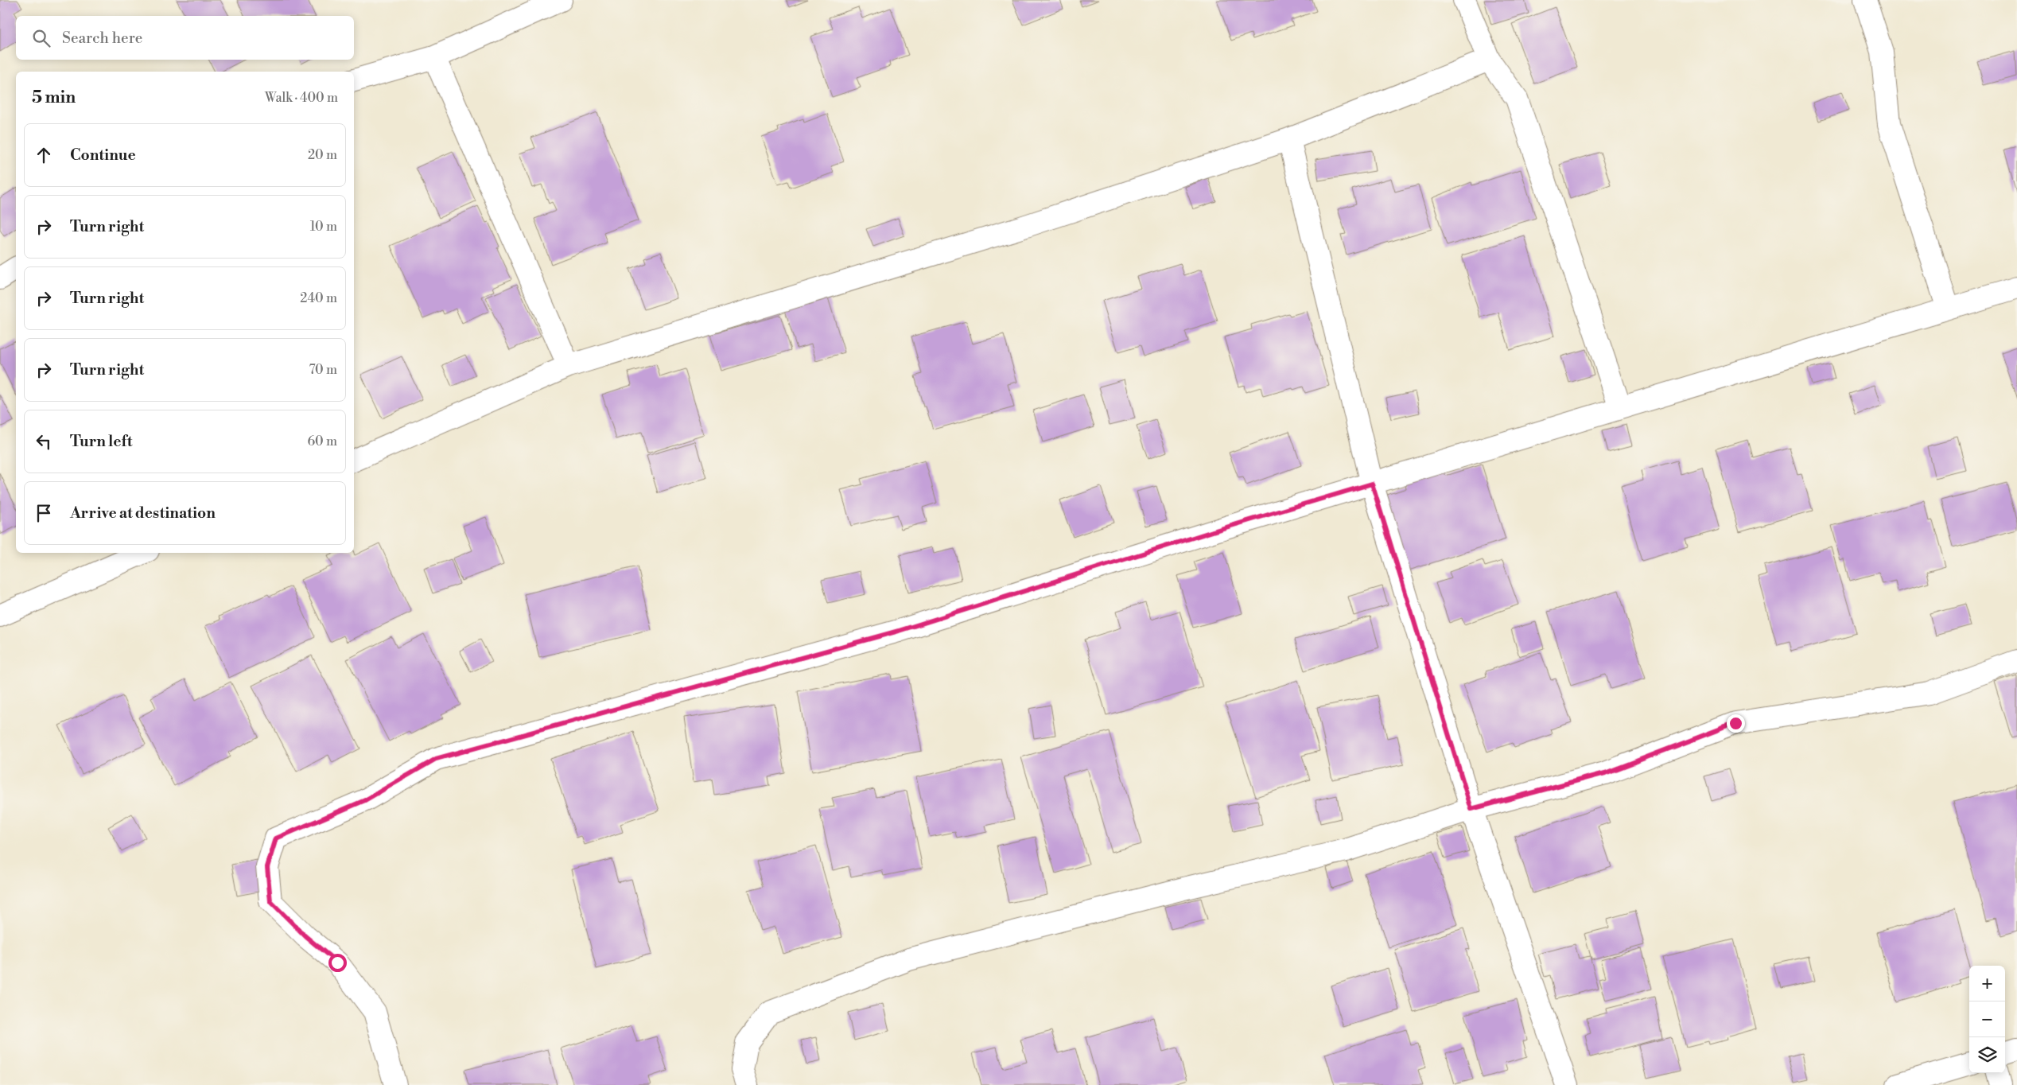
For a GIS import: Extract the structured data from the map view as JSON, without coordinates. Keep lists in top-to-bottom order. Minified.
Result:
{"page":{"search":"Search here","heading":["5 min","Walk · 400 m"],"list":[["Continue","20 m"],["Turn right","10 m"],["Turn right","240 m"],["Turn right","70 m"],["Turn left","60 m"],"Arrive at destination"],"map_buttons":["+","−"]}}
